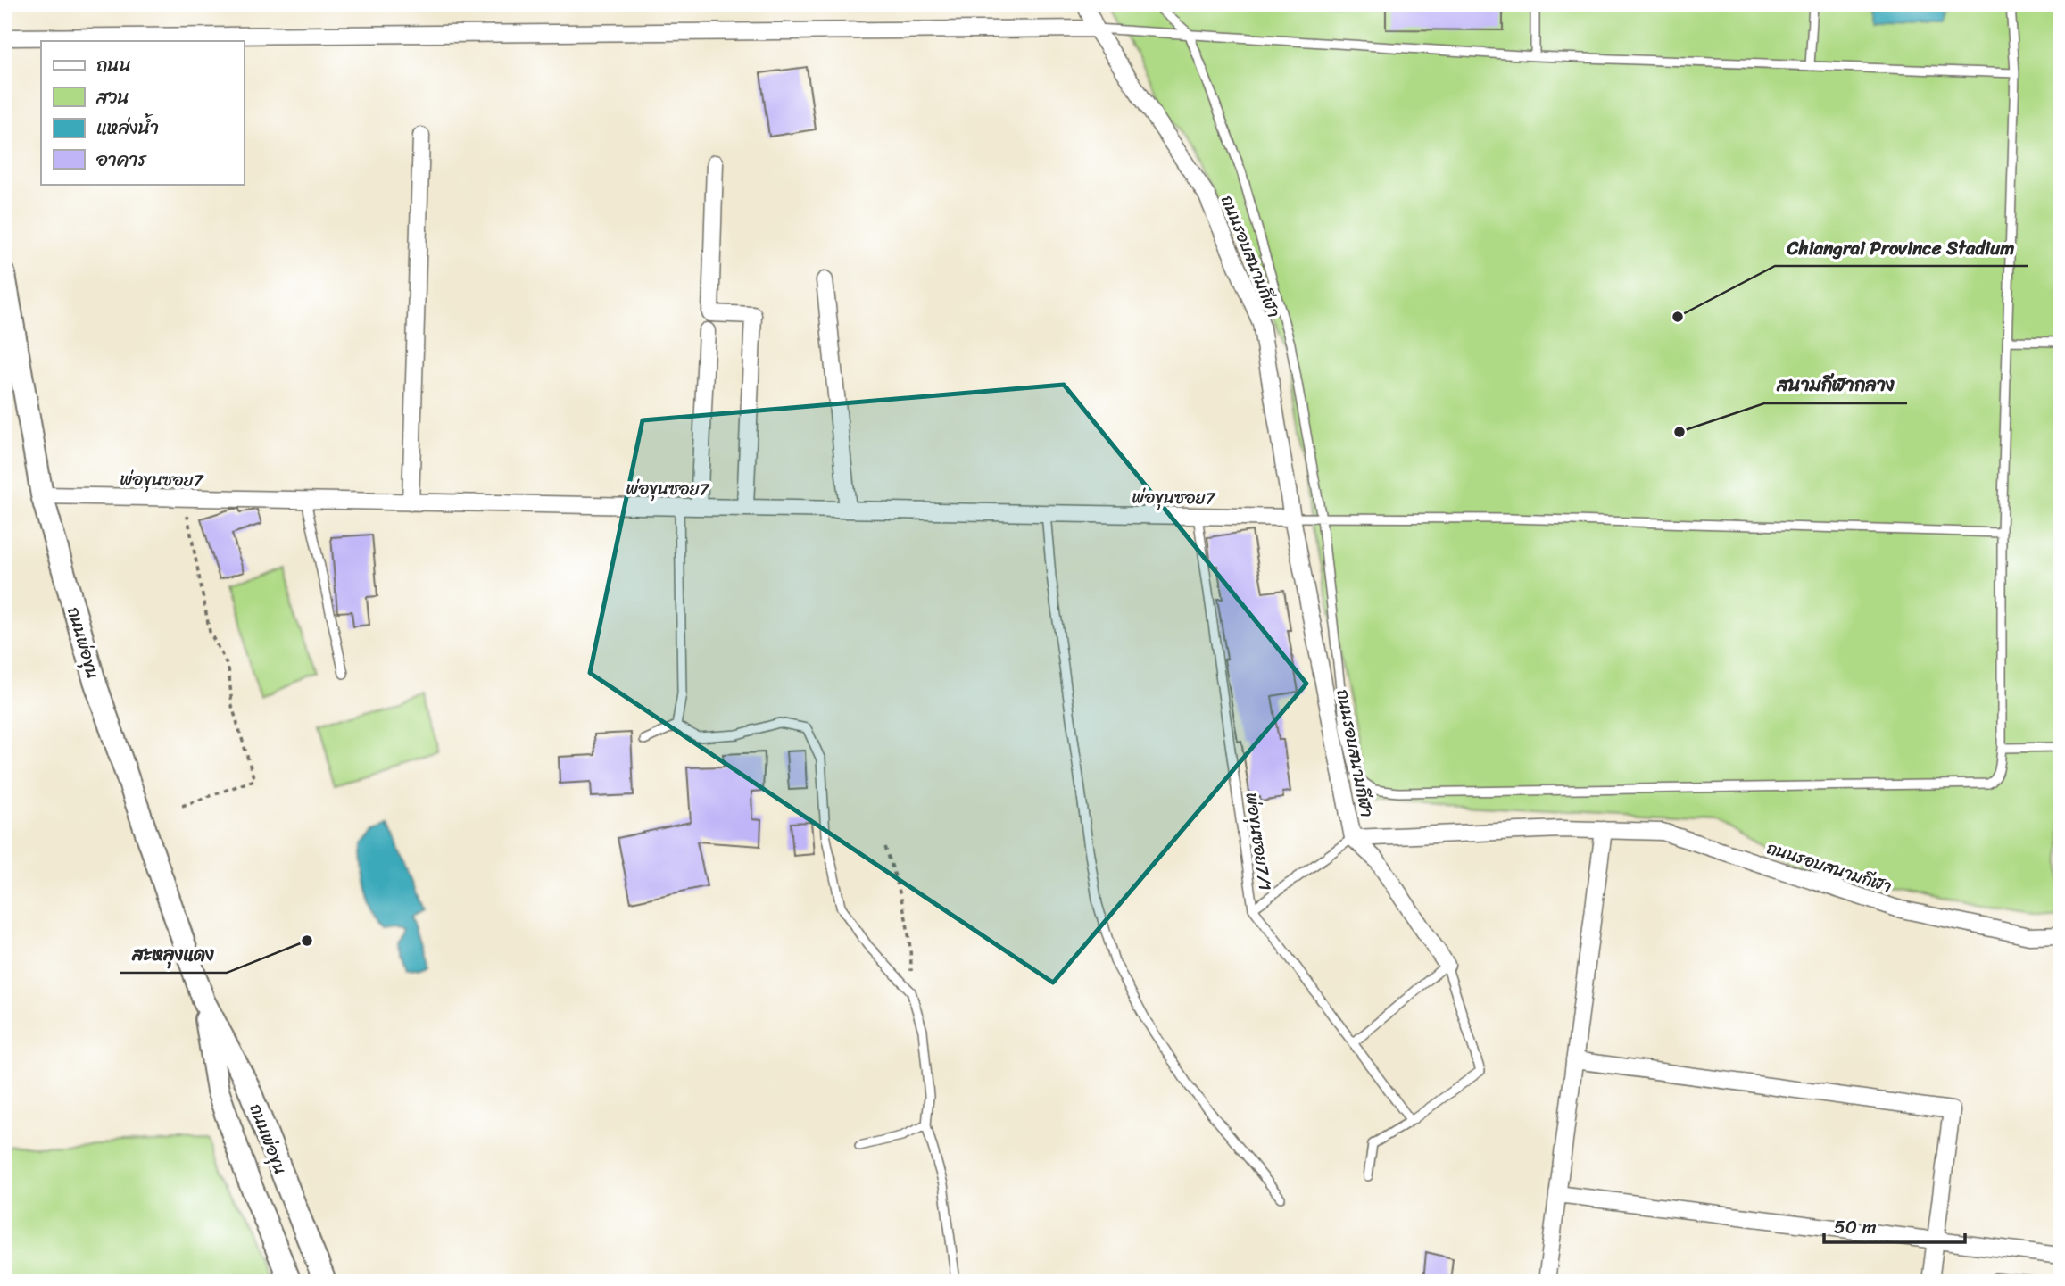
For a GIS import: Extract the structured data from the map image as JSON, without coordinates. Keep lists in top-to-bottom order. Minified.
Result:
{"streets":{"main road":["ถนนพ่อขุน"],"street":["ถนนรอบสนามกีฬา","พ่อขุนซอย7"],"lane":["พ่อขุนซอย7/1"]},"crossings":[["ถนนรอบสนามกีฬา","พ่อขุนซอย7"],["พ่อขุนซอย7","ถนนพ่อขุน"],["พ่อขุนซอย7","พ่อขุนซอย7/1"]],"places":["Chiangrai Province Stadium","สนามกีฬากลาง","สะหลุงแดง"],"legend":["ถนน","สวน","แหล่งน้ำ","อาคาร"],"scale_bar":"50 m"}
